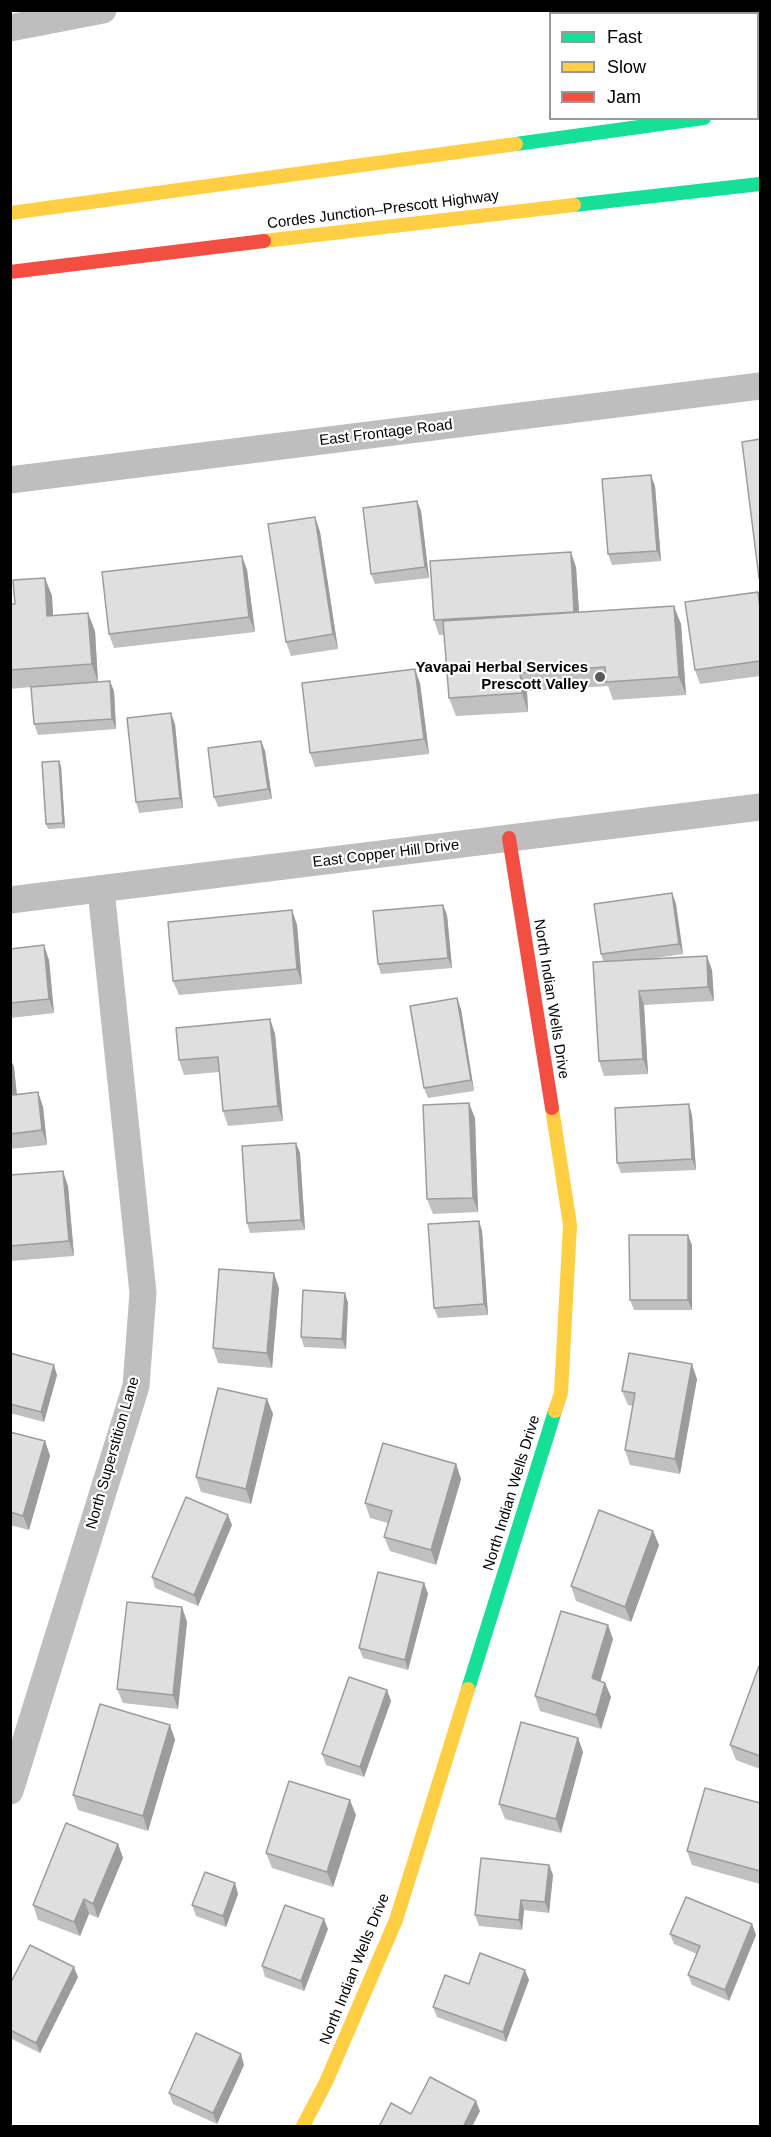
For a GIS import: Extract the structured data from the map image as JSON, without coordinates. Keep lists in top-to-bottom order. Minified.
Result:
{"streets":{"main road":["Cordes Junction–Prescott Highway","North Indian Wells Drive"],"street":["East Frontage Road","East Copper Hill Drive","North Superstition Lane"]},"crossings":[["East Copper Hill Drive","North Indian Wells Drive"],["East Copper Hill Drive","North Superstition Lane"]],"places":["Yavapai Herbal Services Prescott Valley"],"legend":["Fast","Slow","Jam"]}
